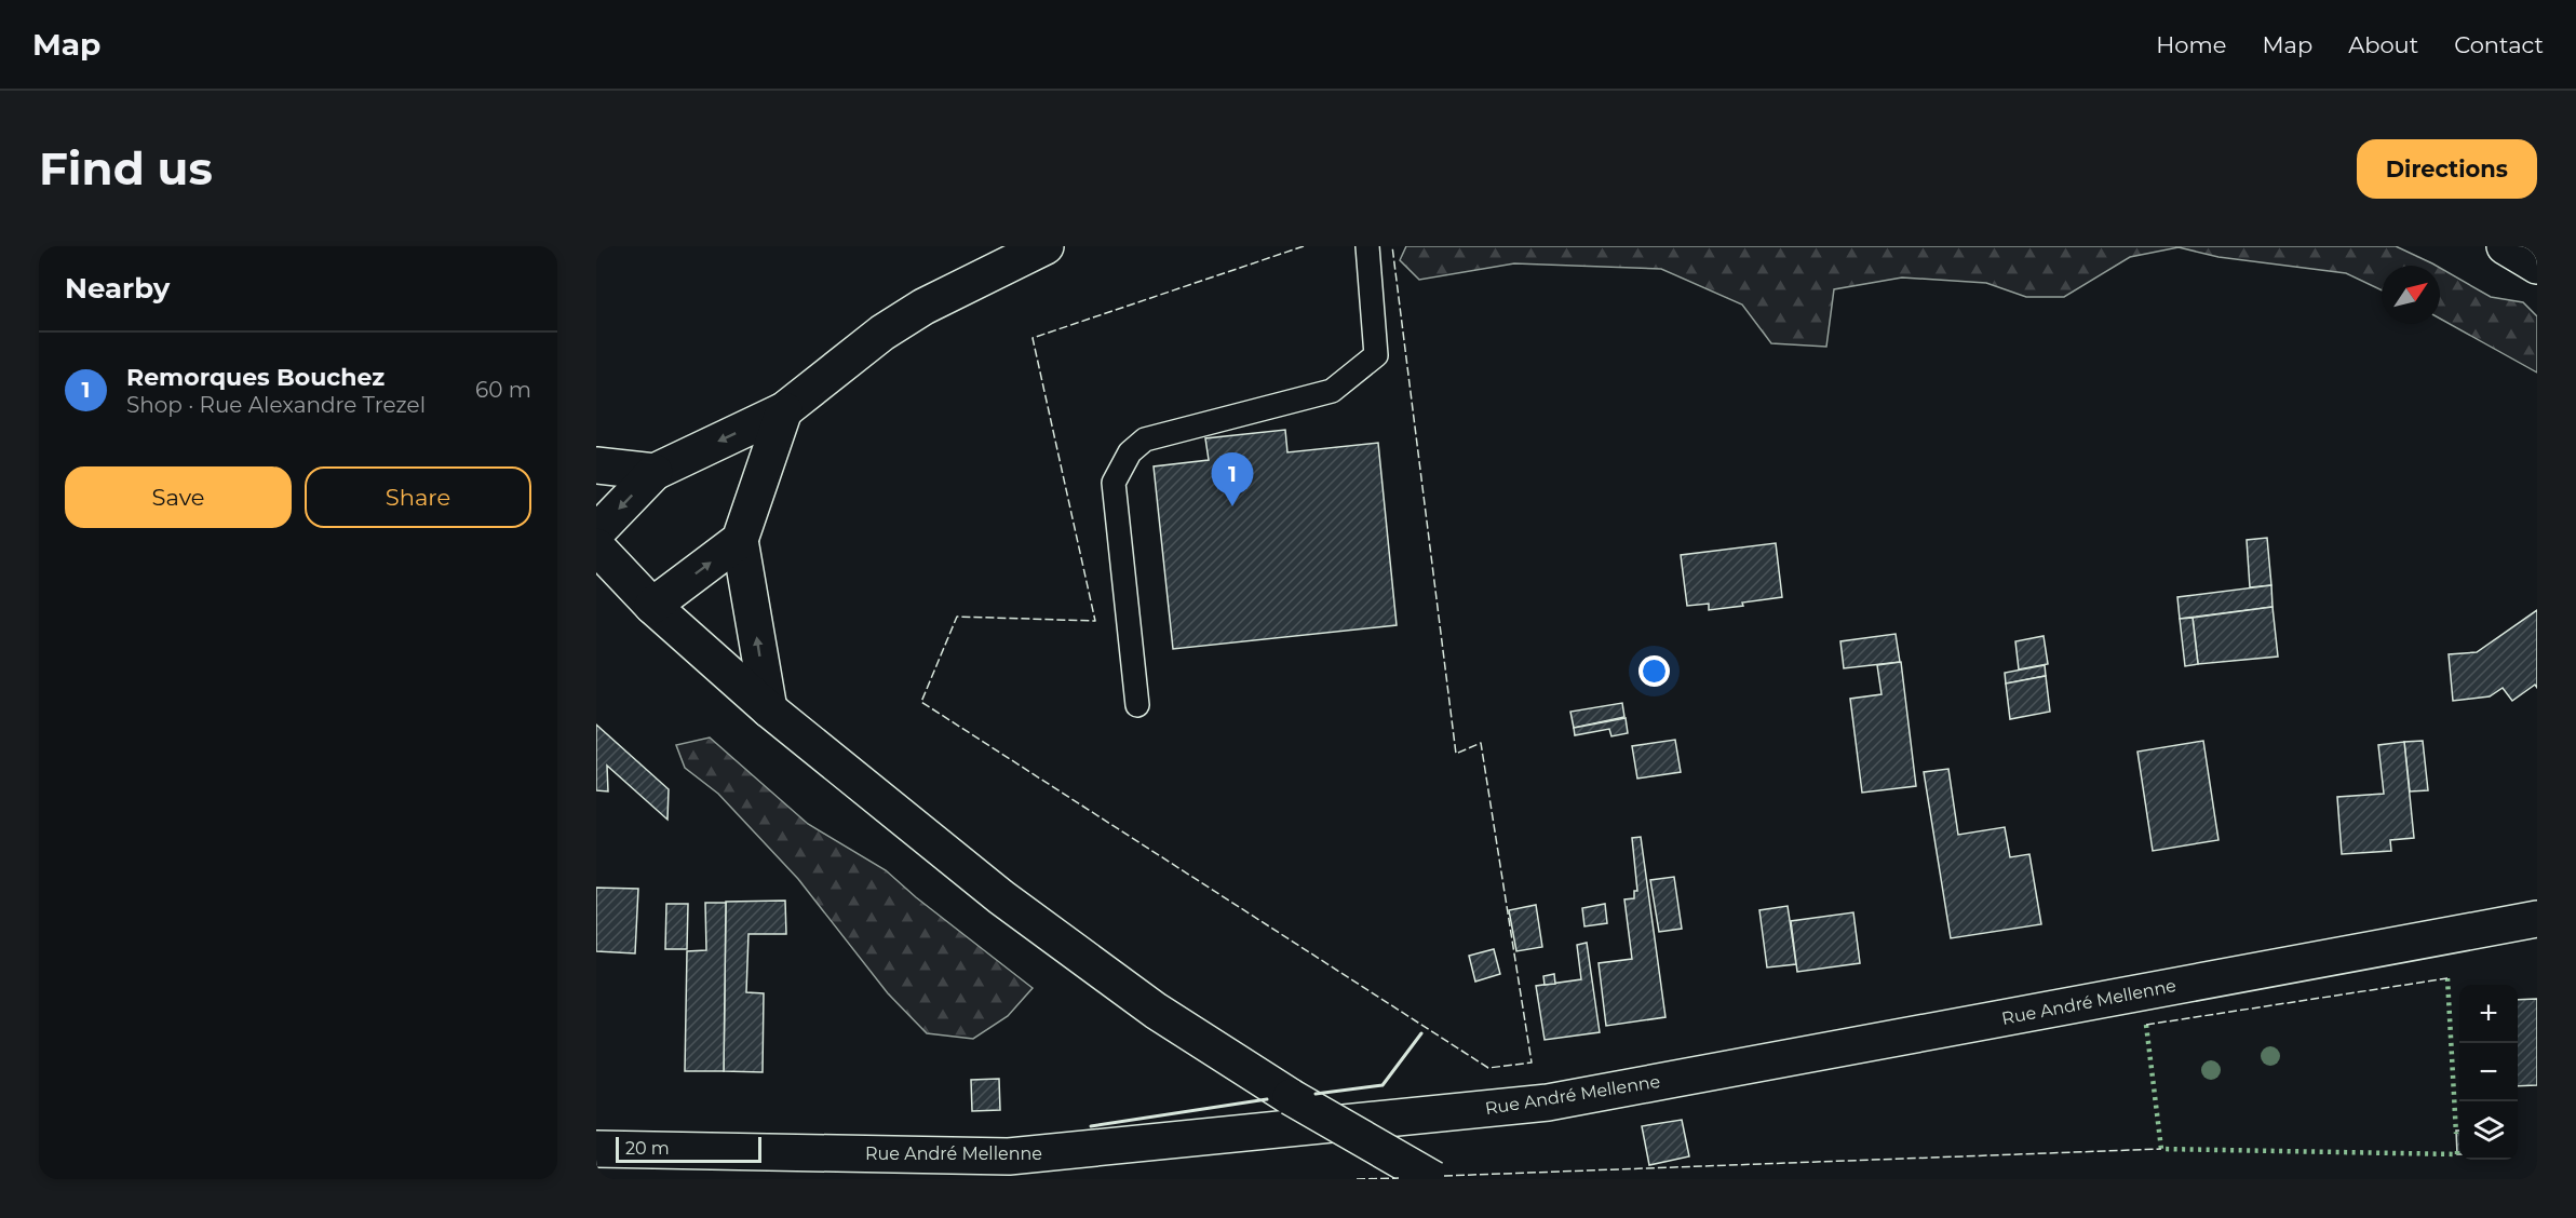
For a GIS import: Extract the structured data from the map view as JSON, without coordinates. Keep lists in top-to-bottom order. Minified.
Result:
{"streets":{"street":["Rue André Mellenne"]},"scale_bar":"20 m","north":"top right","page":{"header":"Map","nav":["Home","Map","About","Contact"],"buttons":["Directions",["Save","Share"]],"title":"Find us","heading":"Nearby","list":[{"mark":"1","name":"Remorques Bouchez","note":"Shop · Rue Alexandre Trezel","value":"60 m"}],"pins":"1","map_buttons":["+","−"],"scale":"20 m"}}
